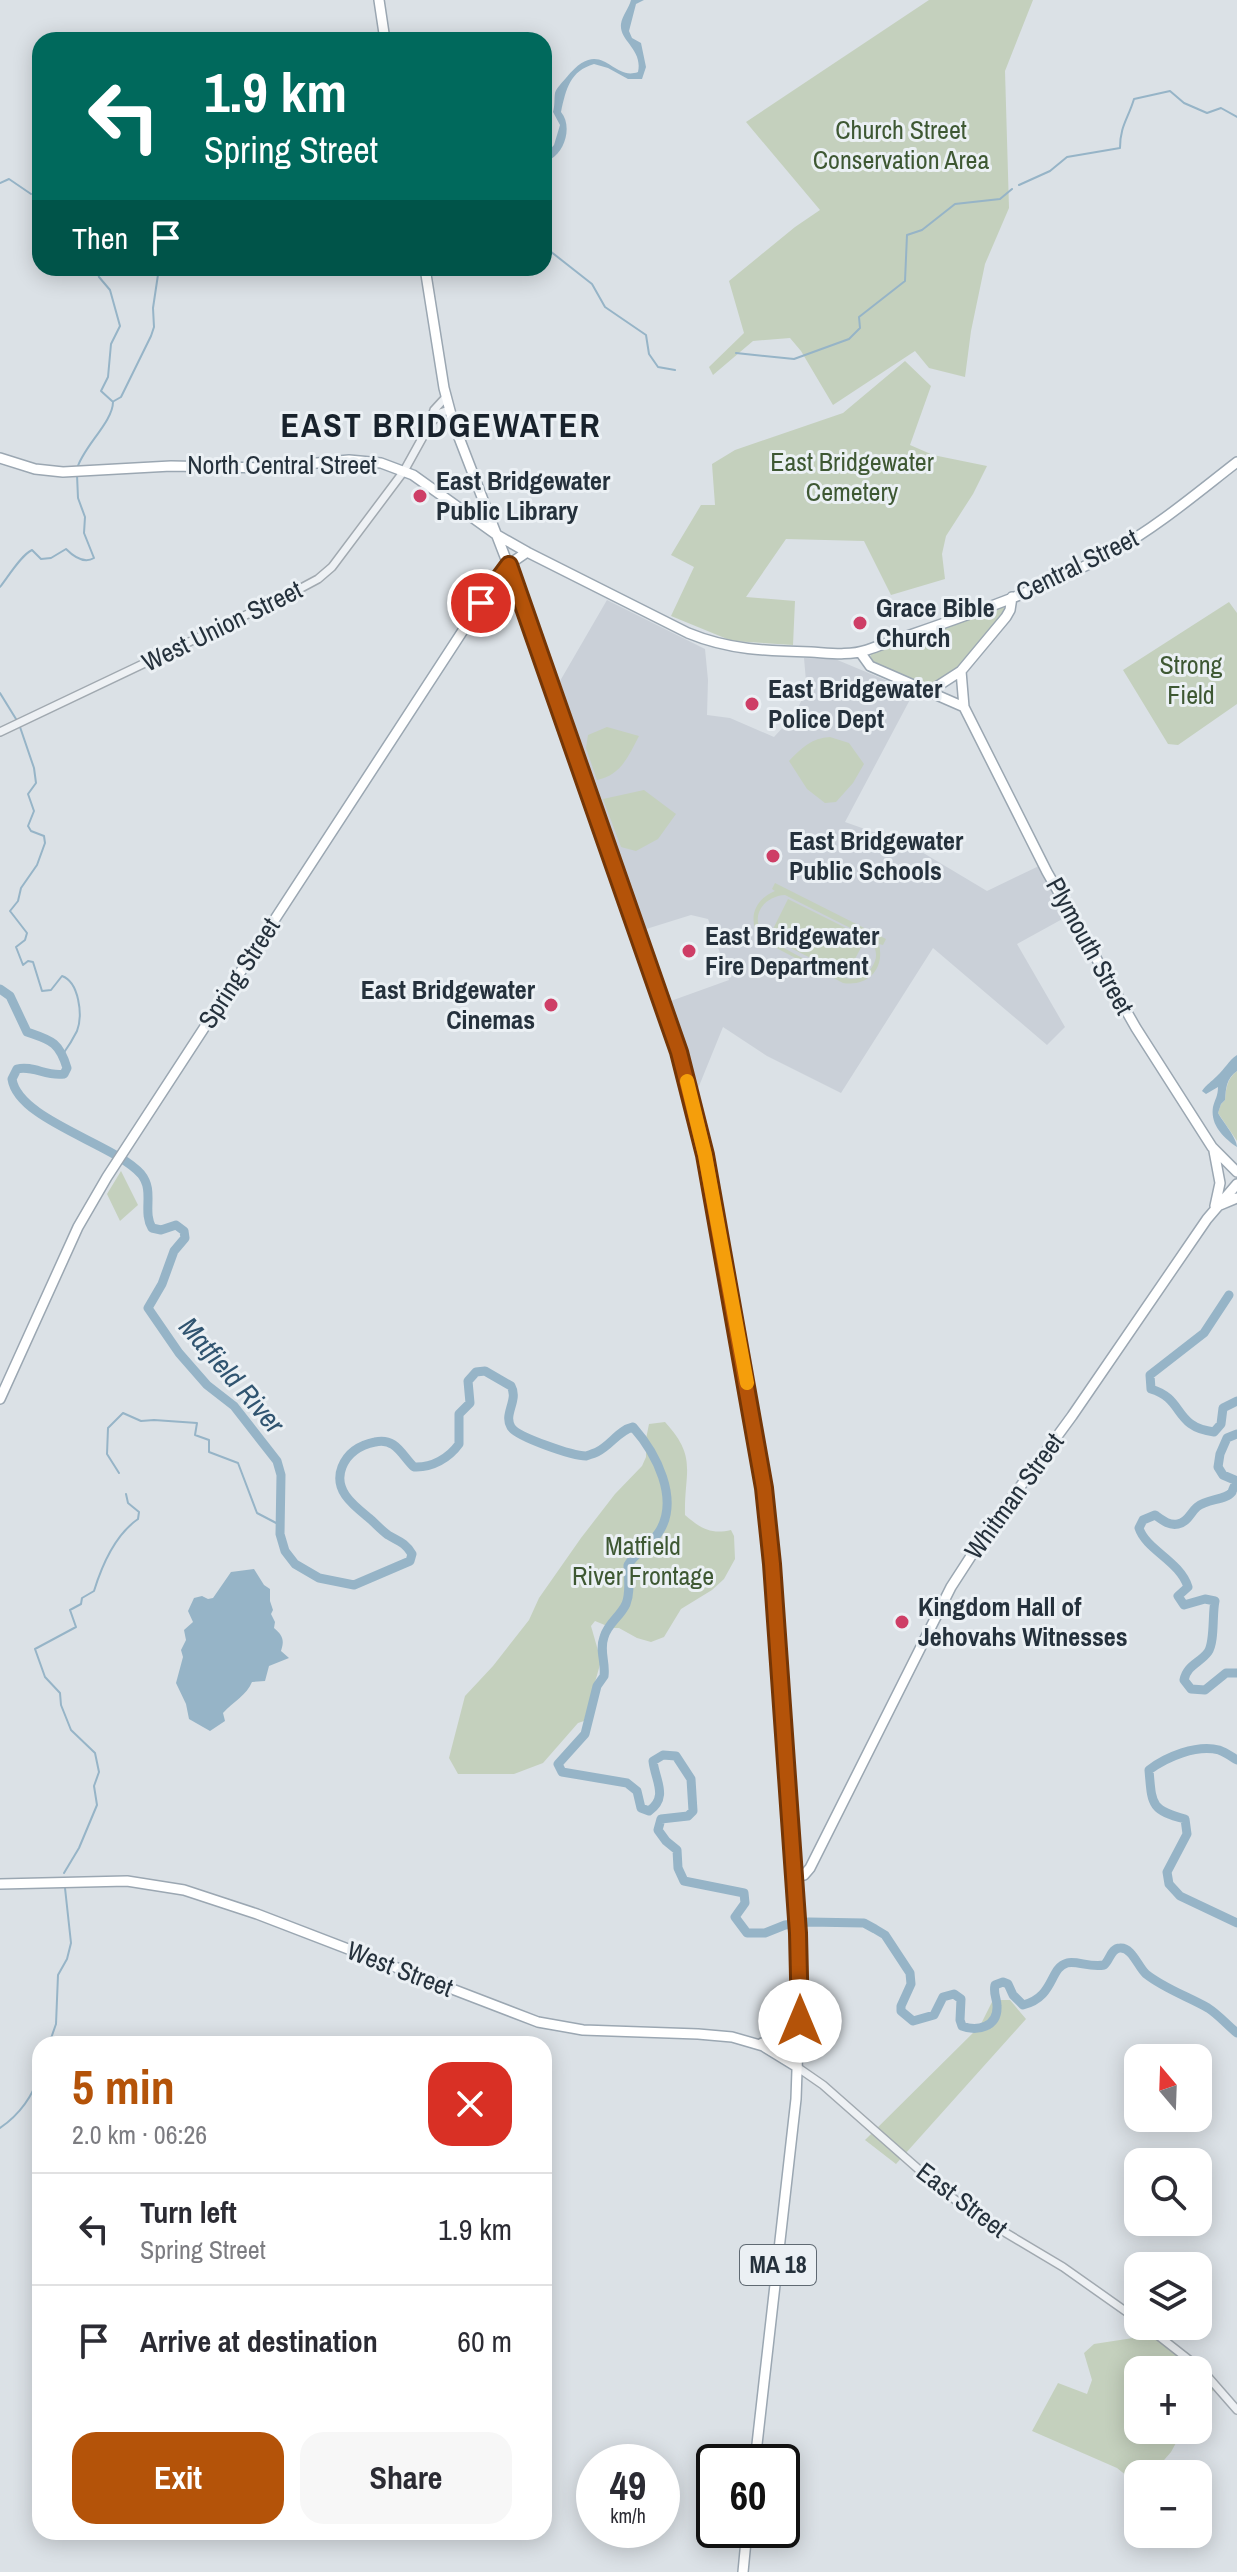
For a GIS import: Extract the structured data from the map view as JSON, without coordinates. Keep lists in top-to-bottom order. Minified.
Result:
{"streets":{"main road":["North Central Street","Central Street","Plymouth Street","Spring Street","Whitman Street","West Street","MA 18"],"street":["West Union Street","East Street"]},"crossings":[["North Central Street","Central Street"],["North Central Street","West Union Street"],["North Central Street","MA 18"],["Central Street","Spring Street"],["Central Street","MA 18"],["West Union Street","MA 18"],["Spring Street","MA 18"],["Whitman Street","MA 18"],["West Street","East Street"],["West Street","MA 18"],["East Street","MA 18"]],"districts":["EAST BRIDGEWATER"],"water":["Matfield River"],"parks":["Church Street Conservation Area","East Bridgewater Cemetery","Strong Field","Matfield River Frontage"],"places":["East Bridgewater Public Library","Grace Bible Church","East Bridgewater Police Dept","East Bridgewater Public Schools","East Bridgewater Fire Department","East Bridgewater Cinemas","Kingdom Hall of Jehovahs Witnesses"],"north":"top","page":{"turn":["1.9 km","Spring Street"],"then":"Then","heading":["5 min","2.0 km · 06:26"],"map_buttons":["+","−"],"list":[{"name":"Turn left","note":"Spring Street","value":"1.9 km"},{"name":"Arrive at destination","value":"60 m"}],"buttons":["Exit","Share"],"speed":"49 km/h","limit":"60"}}
